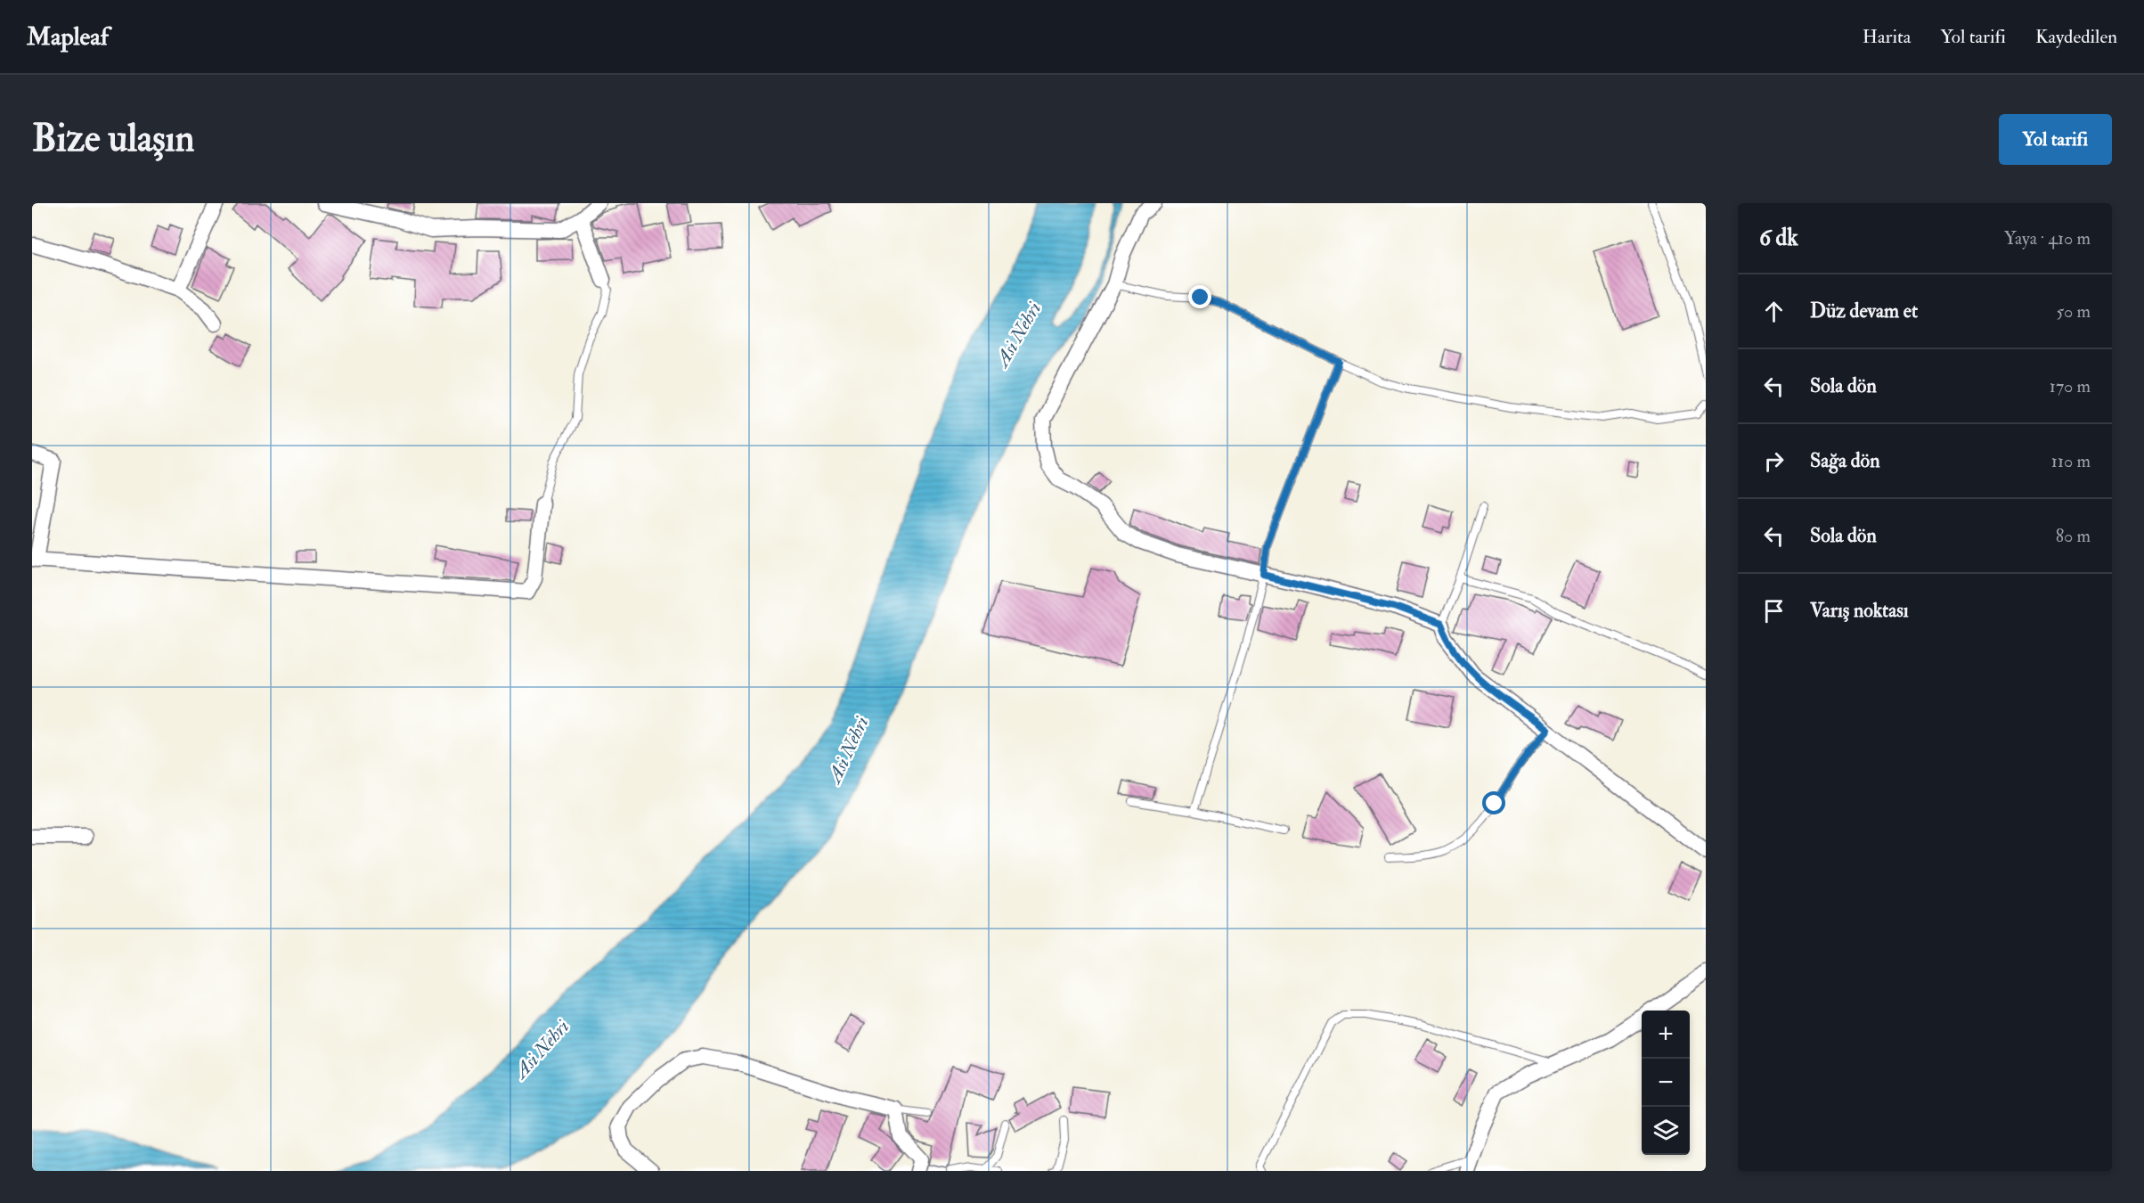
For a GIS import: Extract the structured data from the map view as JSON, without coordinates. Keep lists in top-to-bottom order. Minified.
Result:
{"water":["Asi Nehri"],"page":{"header":"Mapleaf","nav":["Harita","Yol tarifi","Kaydedilen"],"buttons":"Yol tarifi","title":"Bize ulaşın","heading":["6 dk","Yaya · 410 m"],"list":[["Düz devam et","50 m"],["Sola dön","170 m"],["Sağa dön","110 m"],["Sola dön","80 m"],"Varış noktası"],"map_buttons":["+","−"]}}
